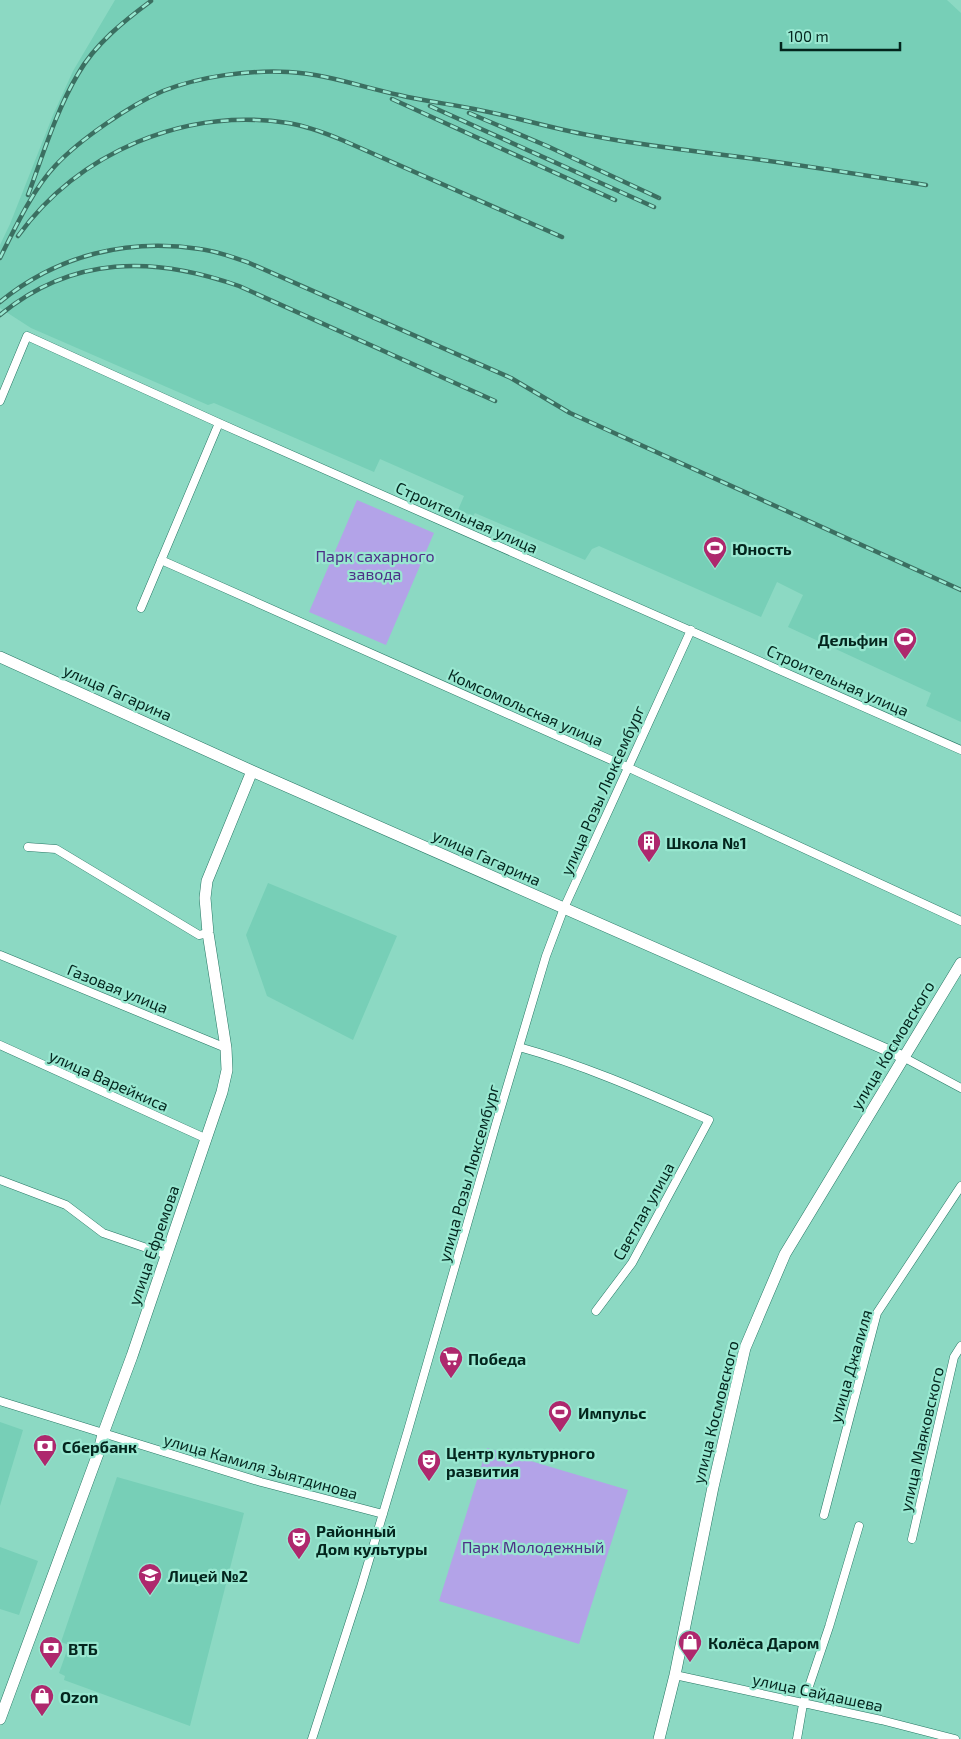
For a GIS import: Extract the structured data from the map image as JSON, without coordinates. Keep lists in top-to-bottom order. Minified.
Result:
{"streets":{"street":["Строительная улица","улица Гагарина","Комсомольская улица","улица Розы Люксембург","Газовая улица","улица Космовского","улица Варейкиса","Светлая улица","улица Ефремова","улица Джалиля","улица Маяковского","улица Камиля Зыятдинова","улица Сайдашева"]},"crossings":[["Строительная улица","улица Розы Люксембург"],["улица Гагарина","улица Розы Люксембург"],["улица Гагарина","улица Космовского"],["улица Гагарина","улица Ефремова"],["Комсомольская улица","улица Розы Люксембург"],["улица Розы Люксембург","Светлая улица"],["улица Розы Люксембург","улица Камиля Зыятдинова"],["Газовая улица","улица Ефремова"],["улица Космовского","улица Сайдашева"],["улица Варейкиса","улица Ефремова"],["улица Ефремова","улица Камиля Зыятдинова"]],"parks":["Парк сахарного завода","Парк Молодежный"],"places":{"sports":["Юность","Дельфин","Импульс"],"building":["Школа №1"],"supermarket":["Победа"],"bank":["Сбербанк","ВТБ"],"theatre":["Центр культурного развития","Районный Дом культуры"],"school or university":["Лицей №2"],"shop":["Колёса Даром","Ozon"]},"scale_bar":"100 m"}
